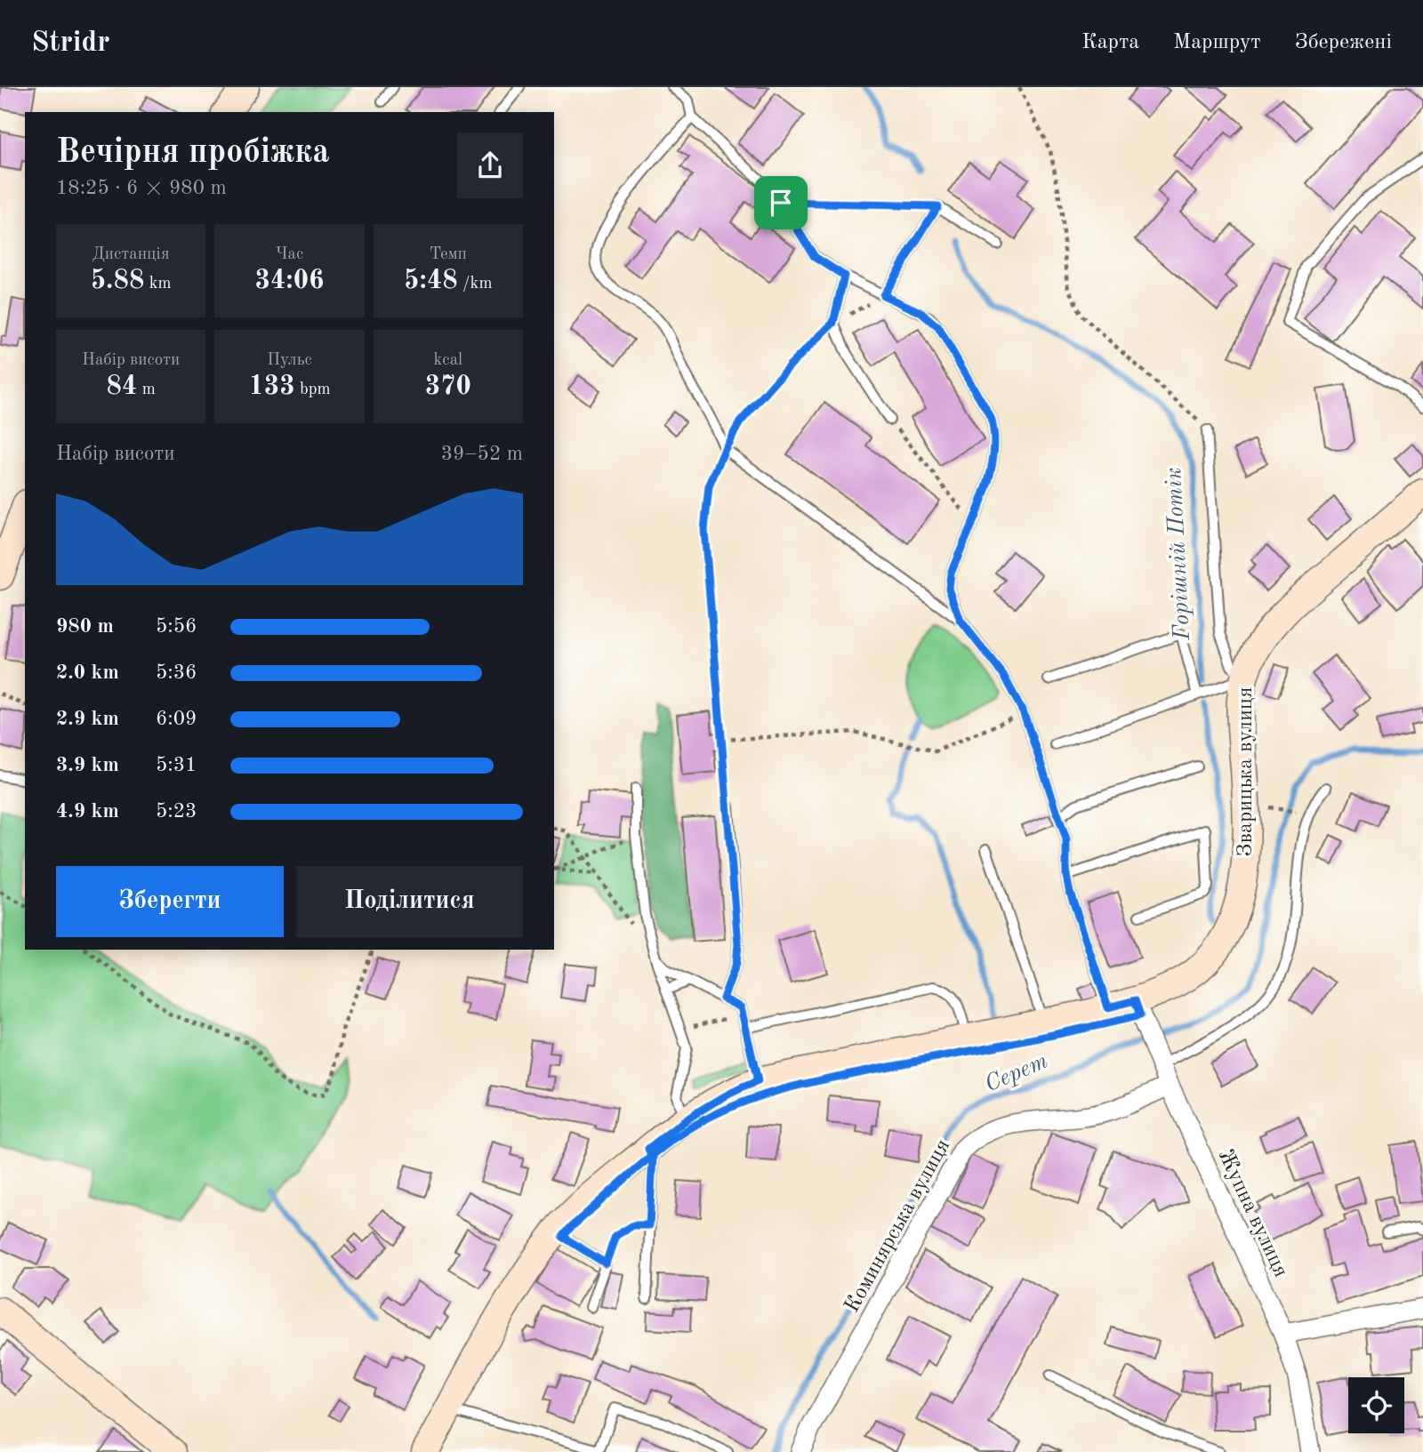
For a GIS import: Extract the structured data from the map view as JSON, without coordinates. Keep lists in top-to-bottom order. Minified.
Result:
{"streets":{"street":["Зварицька вулиця","Жупна вулиця","Коминярська вулиця"]},"crossings":[["Зварицька вулиця","Жупна вулиця"],["Жупна вулиця","Коминярська вулиця"]],"water":["Горішній Потік","Серет"],"page":{"header":"Stridr","nav":["Карта","Маршрут","Збережені"],"heading":["Вечірня пробіжка","18:25 · 6 × 980 m"],"stats":[["Дистанція","5.88 km"],["Час","34:06"],["Темп","5:48 /km"],["Набір висоти","84 m"],["Пульс","133 bpm"],["kcal","370"]],"chart":["Набір висоти","39–52 m"],"list":[{"name":"980 m","note":"5:56"},{"name":"2.0 km","note":"5:36"},{"name":"2.9 km","note":"6:09"},{"name":"3.9 km","note":"5:31"},{"name":"4.9 km","note":"5:23"}],"buttons":["Зберегти","Поділитися"]}}
